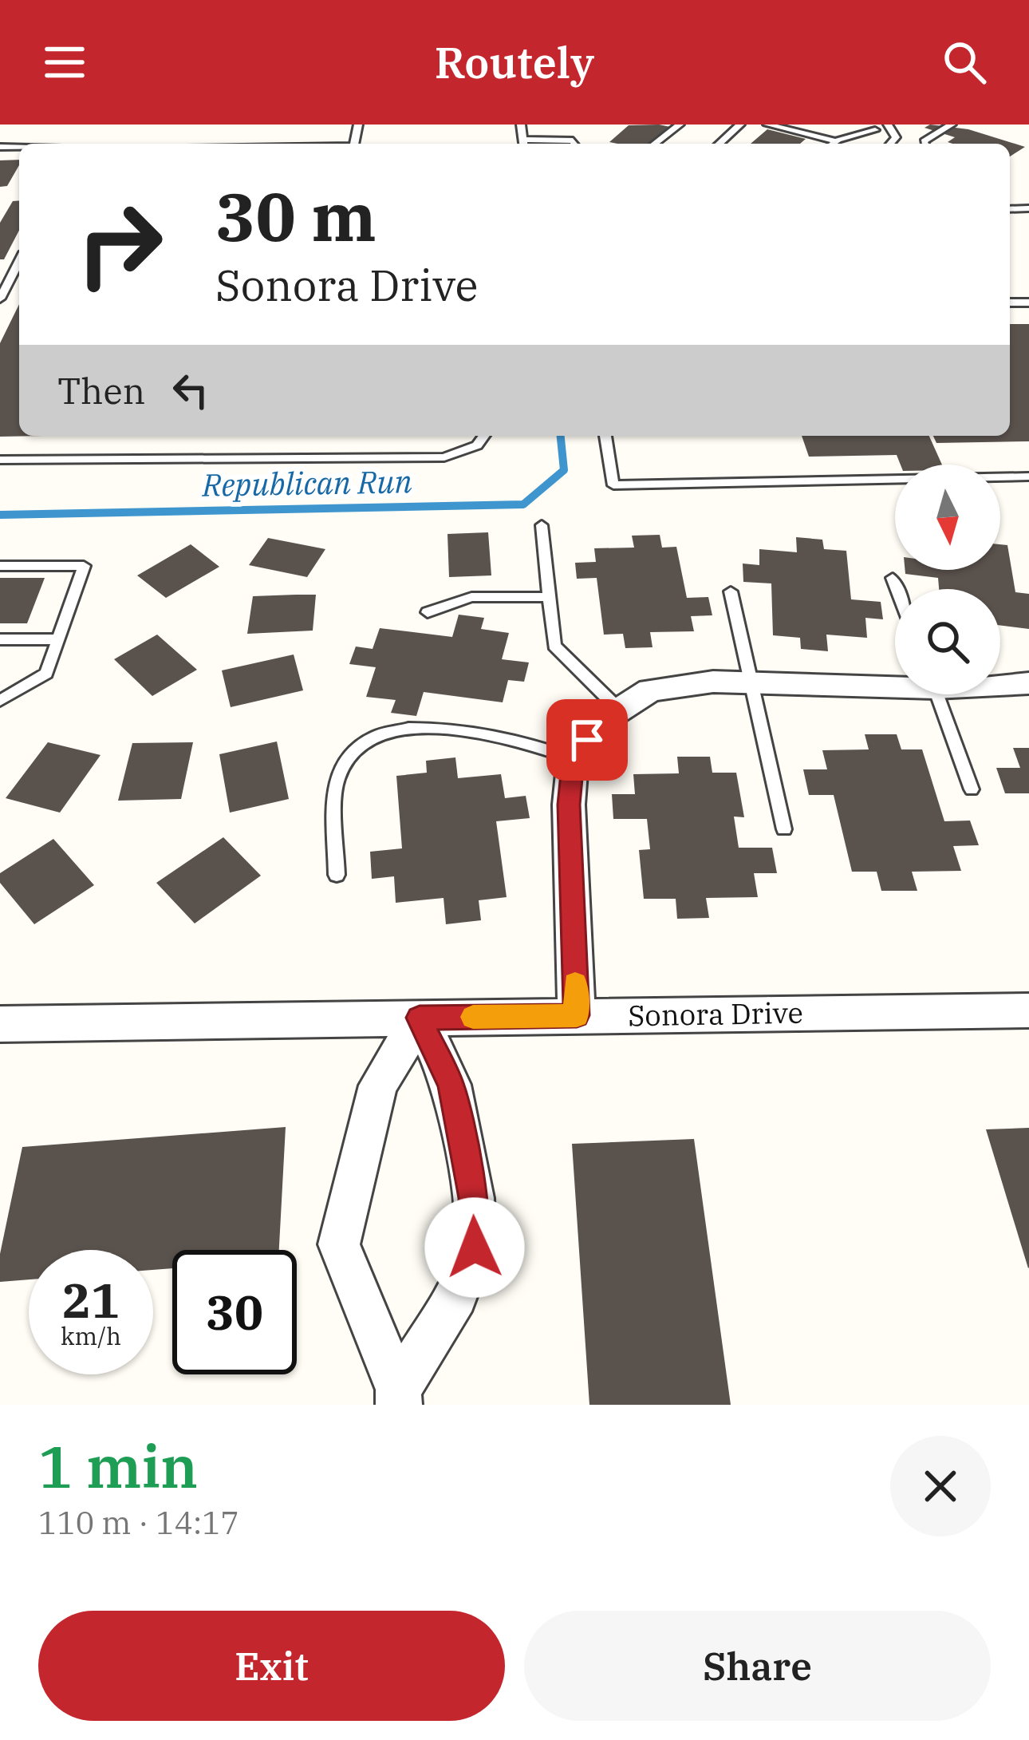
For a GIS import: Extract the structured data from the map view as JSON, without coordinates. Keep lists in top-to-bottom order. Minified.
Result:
{"streets":{"street":["Sonora Drive"]},"water":["Republican Run"],"north":"bottom","page":{"header":"Routely","turn":["30 m","Sonora Drive"],"then":"Then","speed":"21 km/h","limit":"30","heading":["1 min","110 m · 14:17"],"buttons":["Exit","Share"]}}
